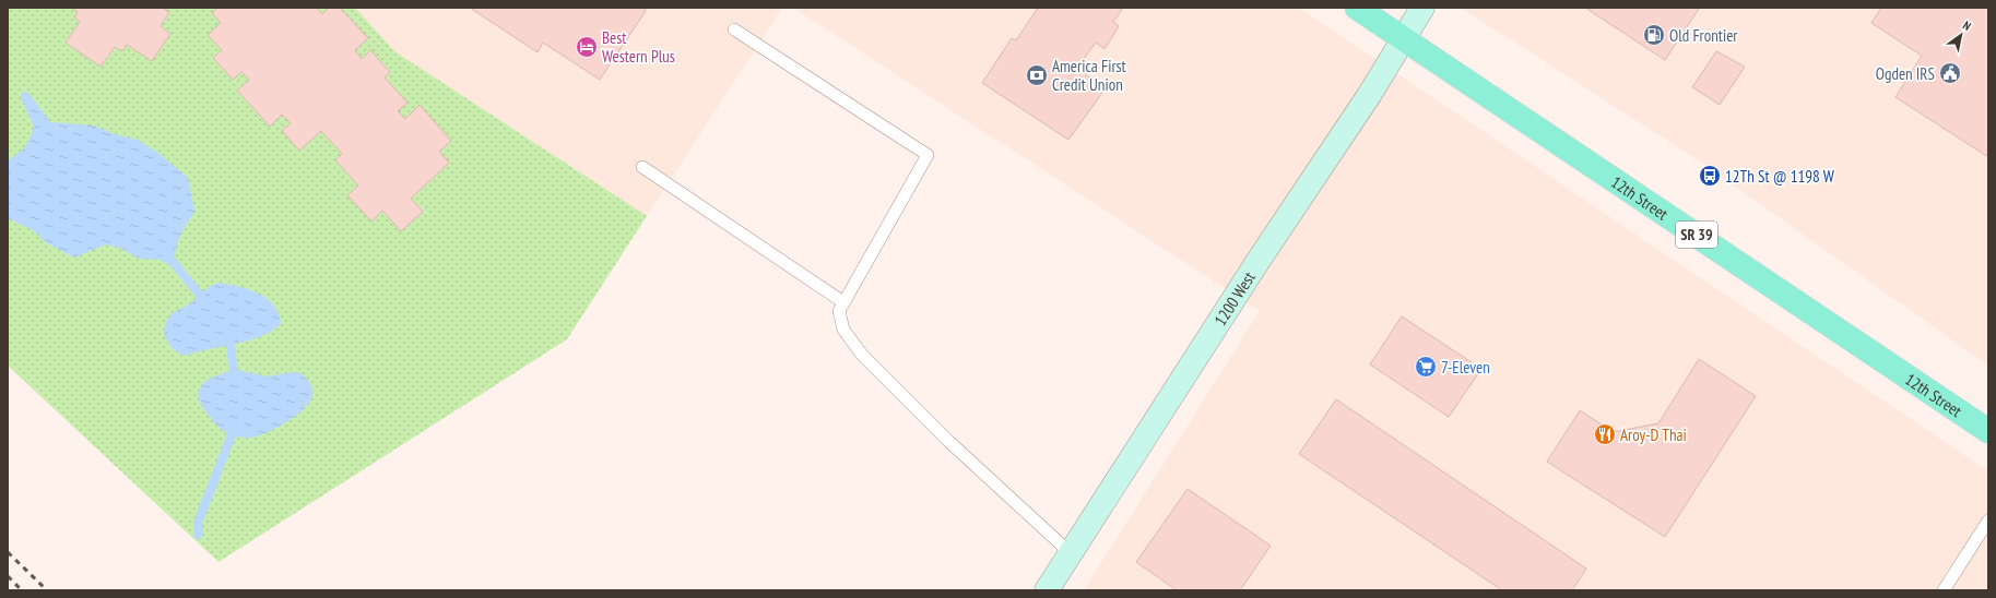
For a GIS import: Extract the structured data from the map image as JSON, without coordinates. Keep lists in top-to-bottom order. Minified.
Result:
{"streets":{"main road":["12th Street","SR 39"],"street":["1200 West"]},"crossings":[["12th Street","1200 West"]],"places":{"fuel station":["Old Frontier"],"hotel":["Best Western Plus"],"public building":["Ogden IRS"],"bank":["America First Credit Union"],"bus stop":["12Th St @ 1198 W"],"supermarket":["7-Eleven"],"restaurant":["Aroy-D Thai"]},"north":"top right"}
